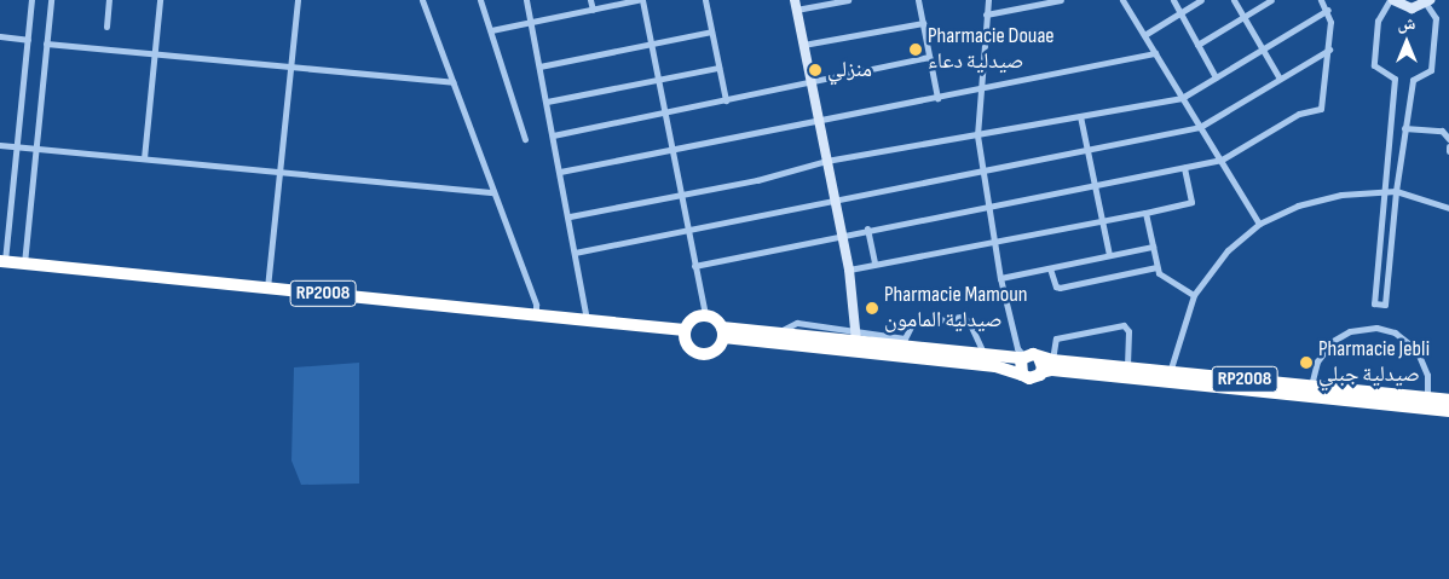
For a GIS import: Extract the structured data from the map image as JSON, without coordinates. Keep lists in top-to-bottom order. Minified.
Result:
{"streets":{"highway":["RP2008"]},"places":["Pharmacie Douae صيدلية دعاء","منزلي","Pharmacie Mamoun صيدلية المامون","Pharmacie Jebli صيدلية جبلي"],"north":"top"}
